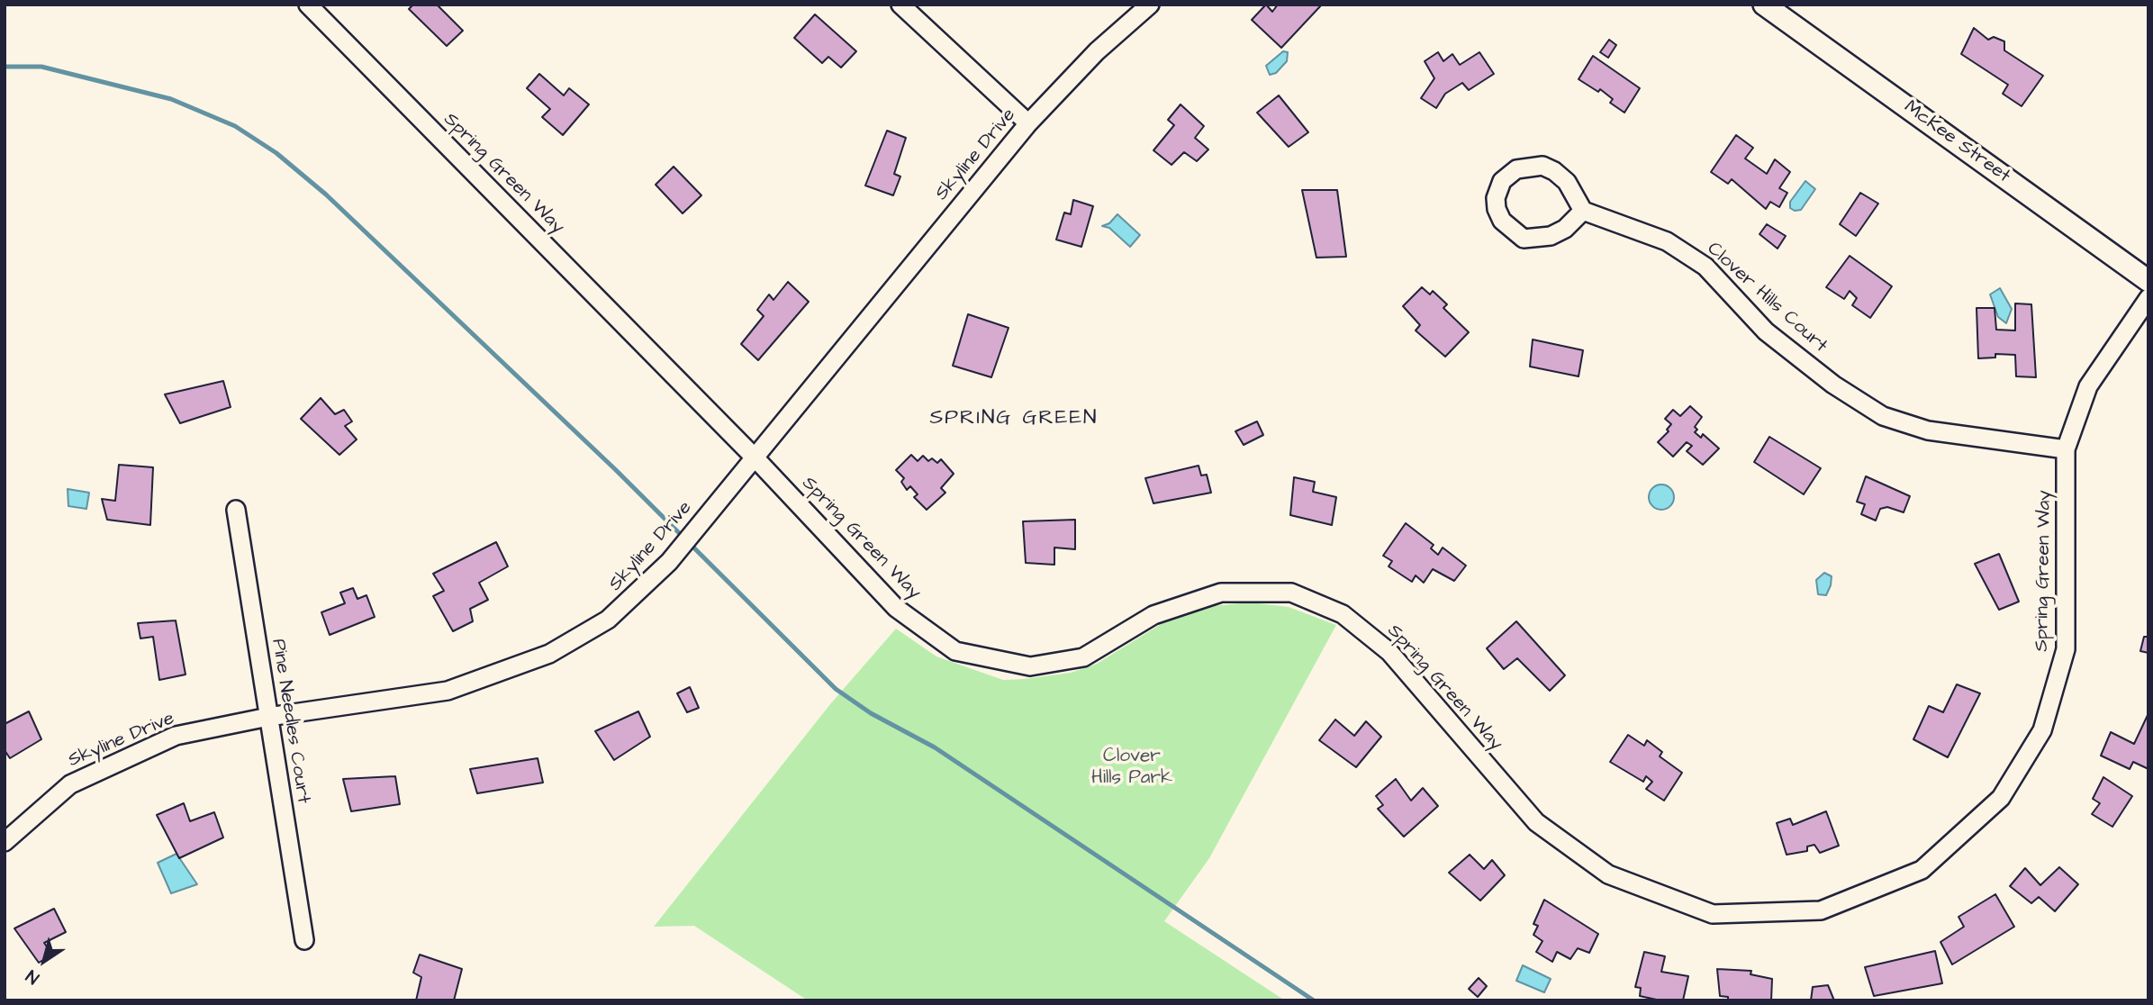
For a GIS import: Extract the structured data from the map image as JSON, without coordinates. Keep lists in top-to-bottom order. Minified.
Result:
{"streets":{"street":["McKee Street","Skyline Drive","Spring Green Way","Clover Hills Court","Pine Needles Court"]},"crossings":[["Skyline Drive","Spring Green Way"],["Skyline Drive","Pine Needles Court"],["Spring Green Way","Clover Hills Court"]],"districts":["SPRING GREEN"],"parks":["Clover Hills Park"],"north":"bottom left"}
